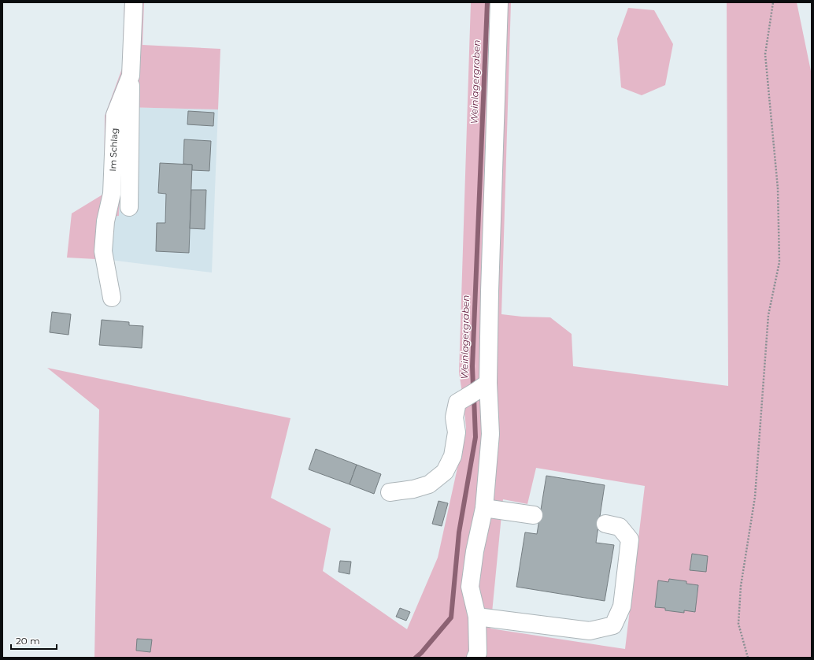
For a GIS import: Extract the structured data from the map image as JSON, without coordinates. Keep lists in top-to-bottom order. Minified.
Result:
{"streets":{"street":["Im Schlag"]},"water":["Weinlagergraben"],"scale_bar":"20 m"}
